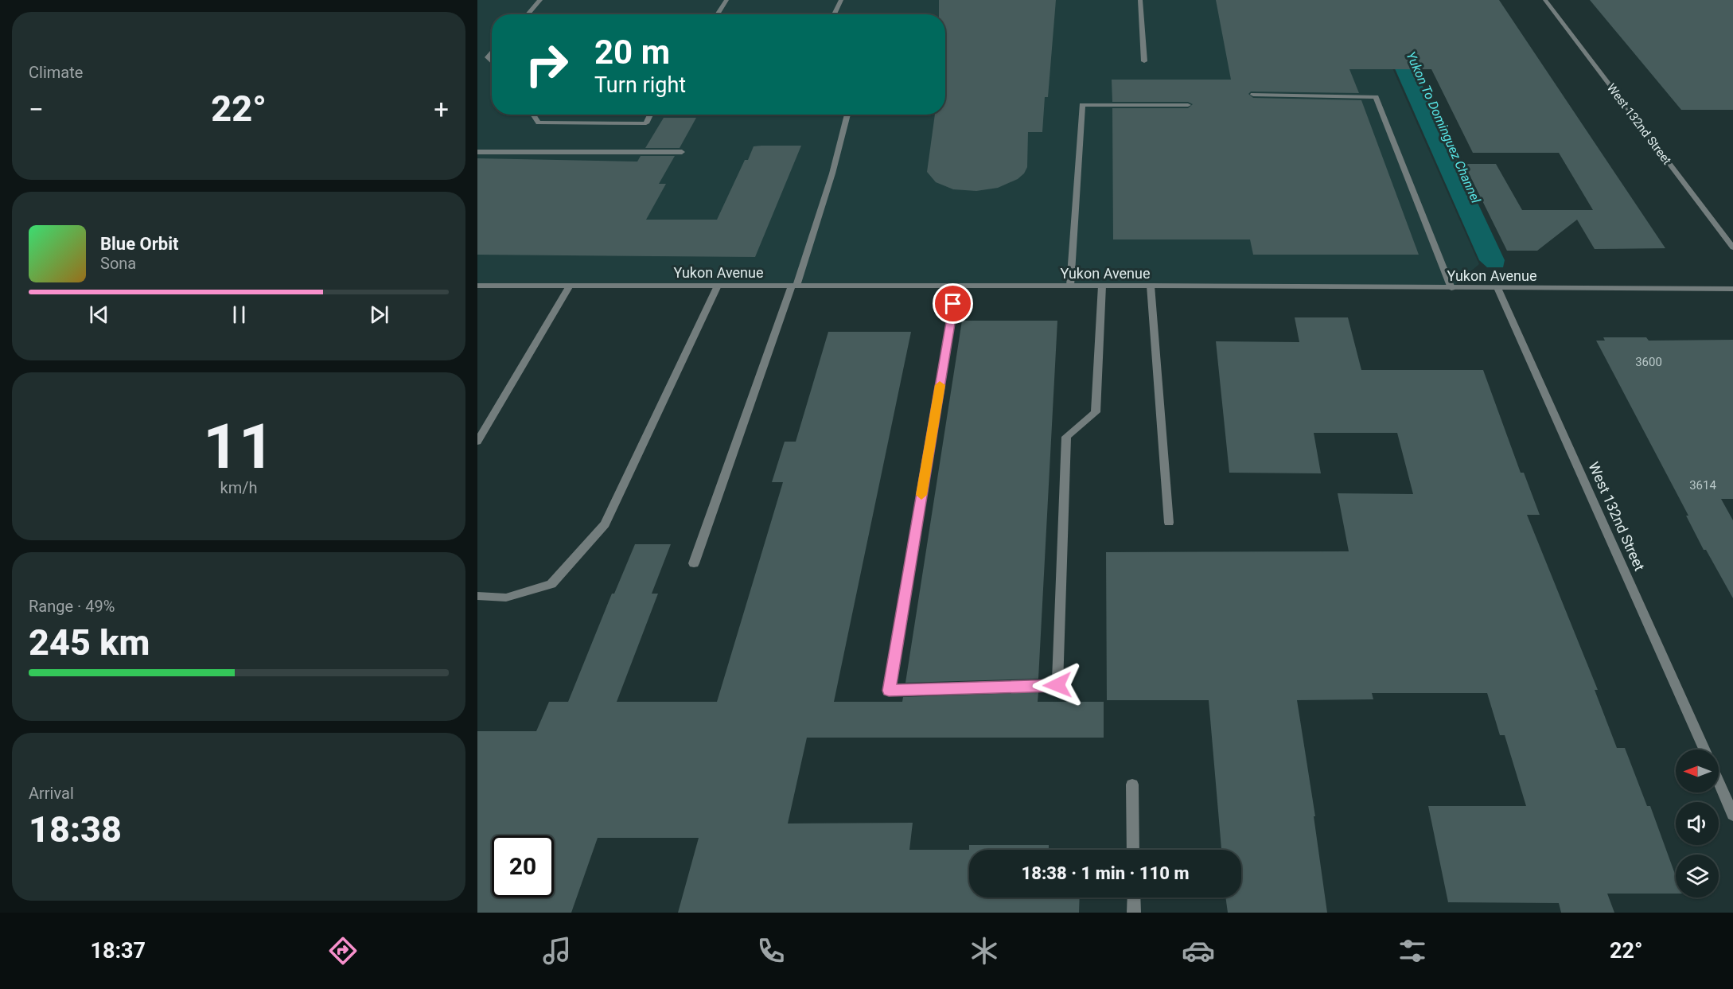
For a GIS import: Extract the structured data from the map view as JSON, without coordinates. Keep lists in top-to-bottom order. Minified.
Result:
{"streets":{"street":["West 132nd Street","Yukon Avenue"]},"crossings":[["West 132nd Street","Yukon Avenue"]],"water":["Yukon To Dominguez Channel"],"house_numbers":["3600","3614"],"north":"left","page":{"tile":["Climate",["11","km/h"],["Range · 49%","245 km"],["Arrival","18:38"]],"turn":["20 m","Turn right"],"heat":["−","22°","+"],"song":["Blue Orbit","Sona"],"limit":"20","trip":"18:38 · 1 min · 110 m","tabs":["18:37","22°"]}}
